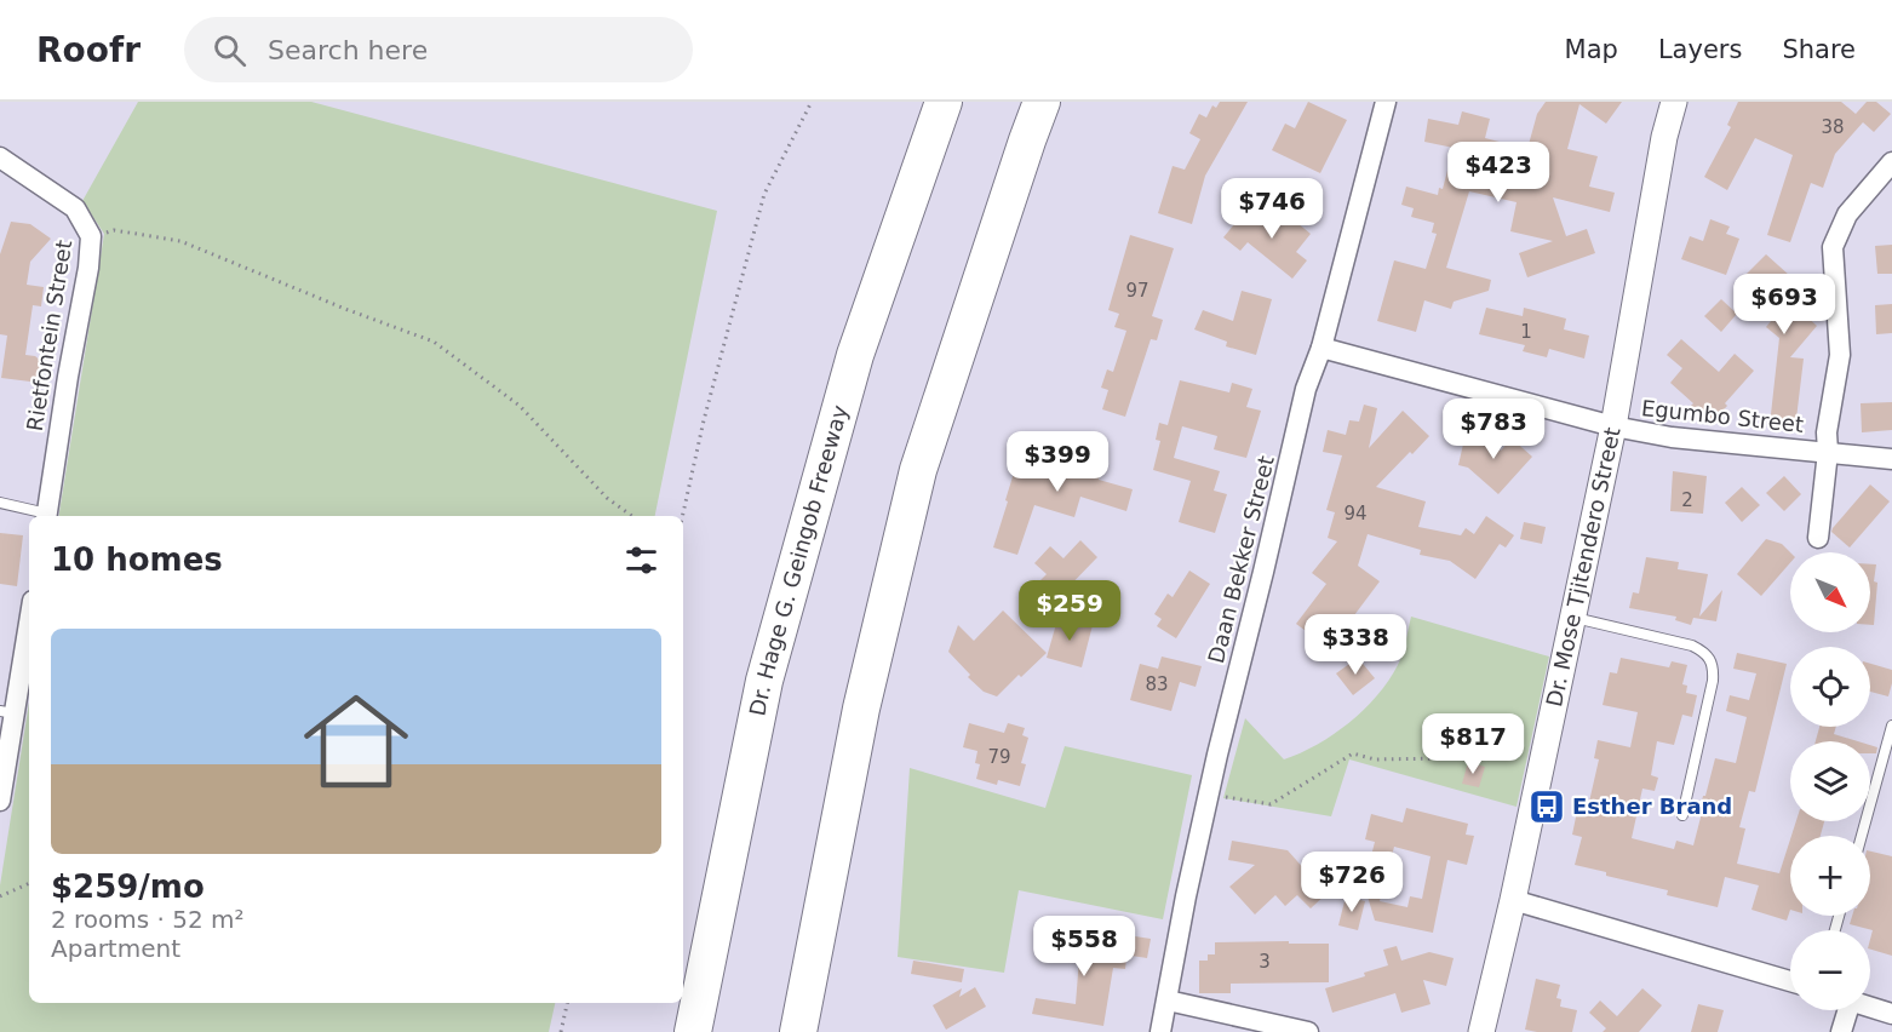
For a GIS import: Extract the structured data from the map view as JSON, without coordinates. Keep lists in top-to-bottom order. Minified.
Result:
{"streets":{"highway":["Dr. Hage G. Geingob Freeway"],"street":["Rietfontein Street","Egumbo Street","Daan Bekker Street","Dr. Mose Tjitendero Street"]},"crossings":[["Egumbo Street","Daan Bekker Street"],["Egumbo Street","Dr. Mose Tjitendero Street"]],"places":{"bus stop":["Esther Brand"]},"house_numbers":["38","97","1","2","94","83","79","3"],"north":"bottom right","page":{"header":"Roofr","search":"Search here","nav":["Map","Layers","Share"],"price":["$423","$746","$693","$783","$399","$259","$338","$817","$726","$558"],"heading":"10 homes","map_buttons":["+","−"],"list":[{"name":"$259/mo","note":"2 rooms · 52 m² · Apartment"}]}}
